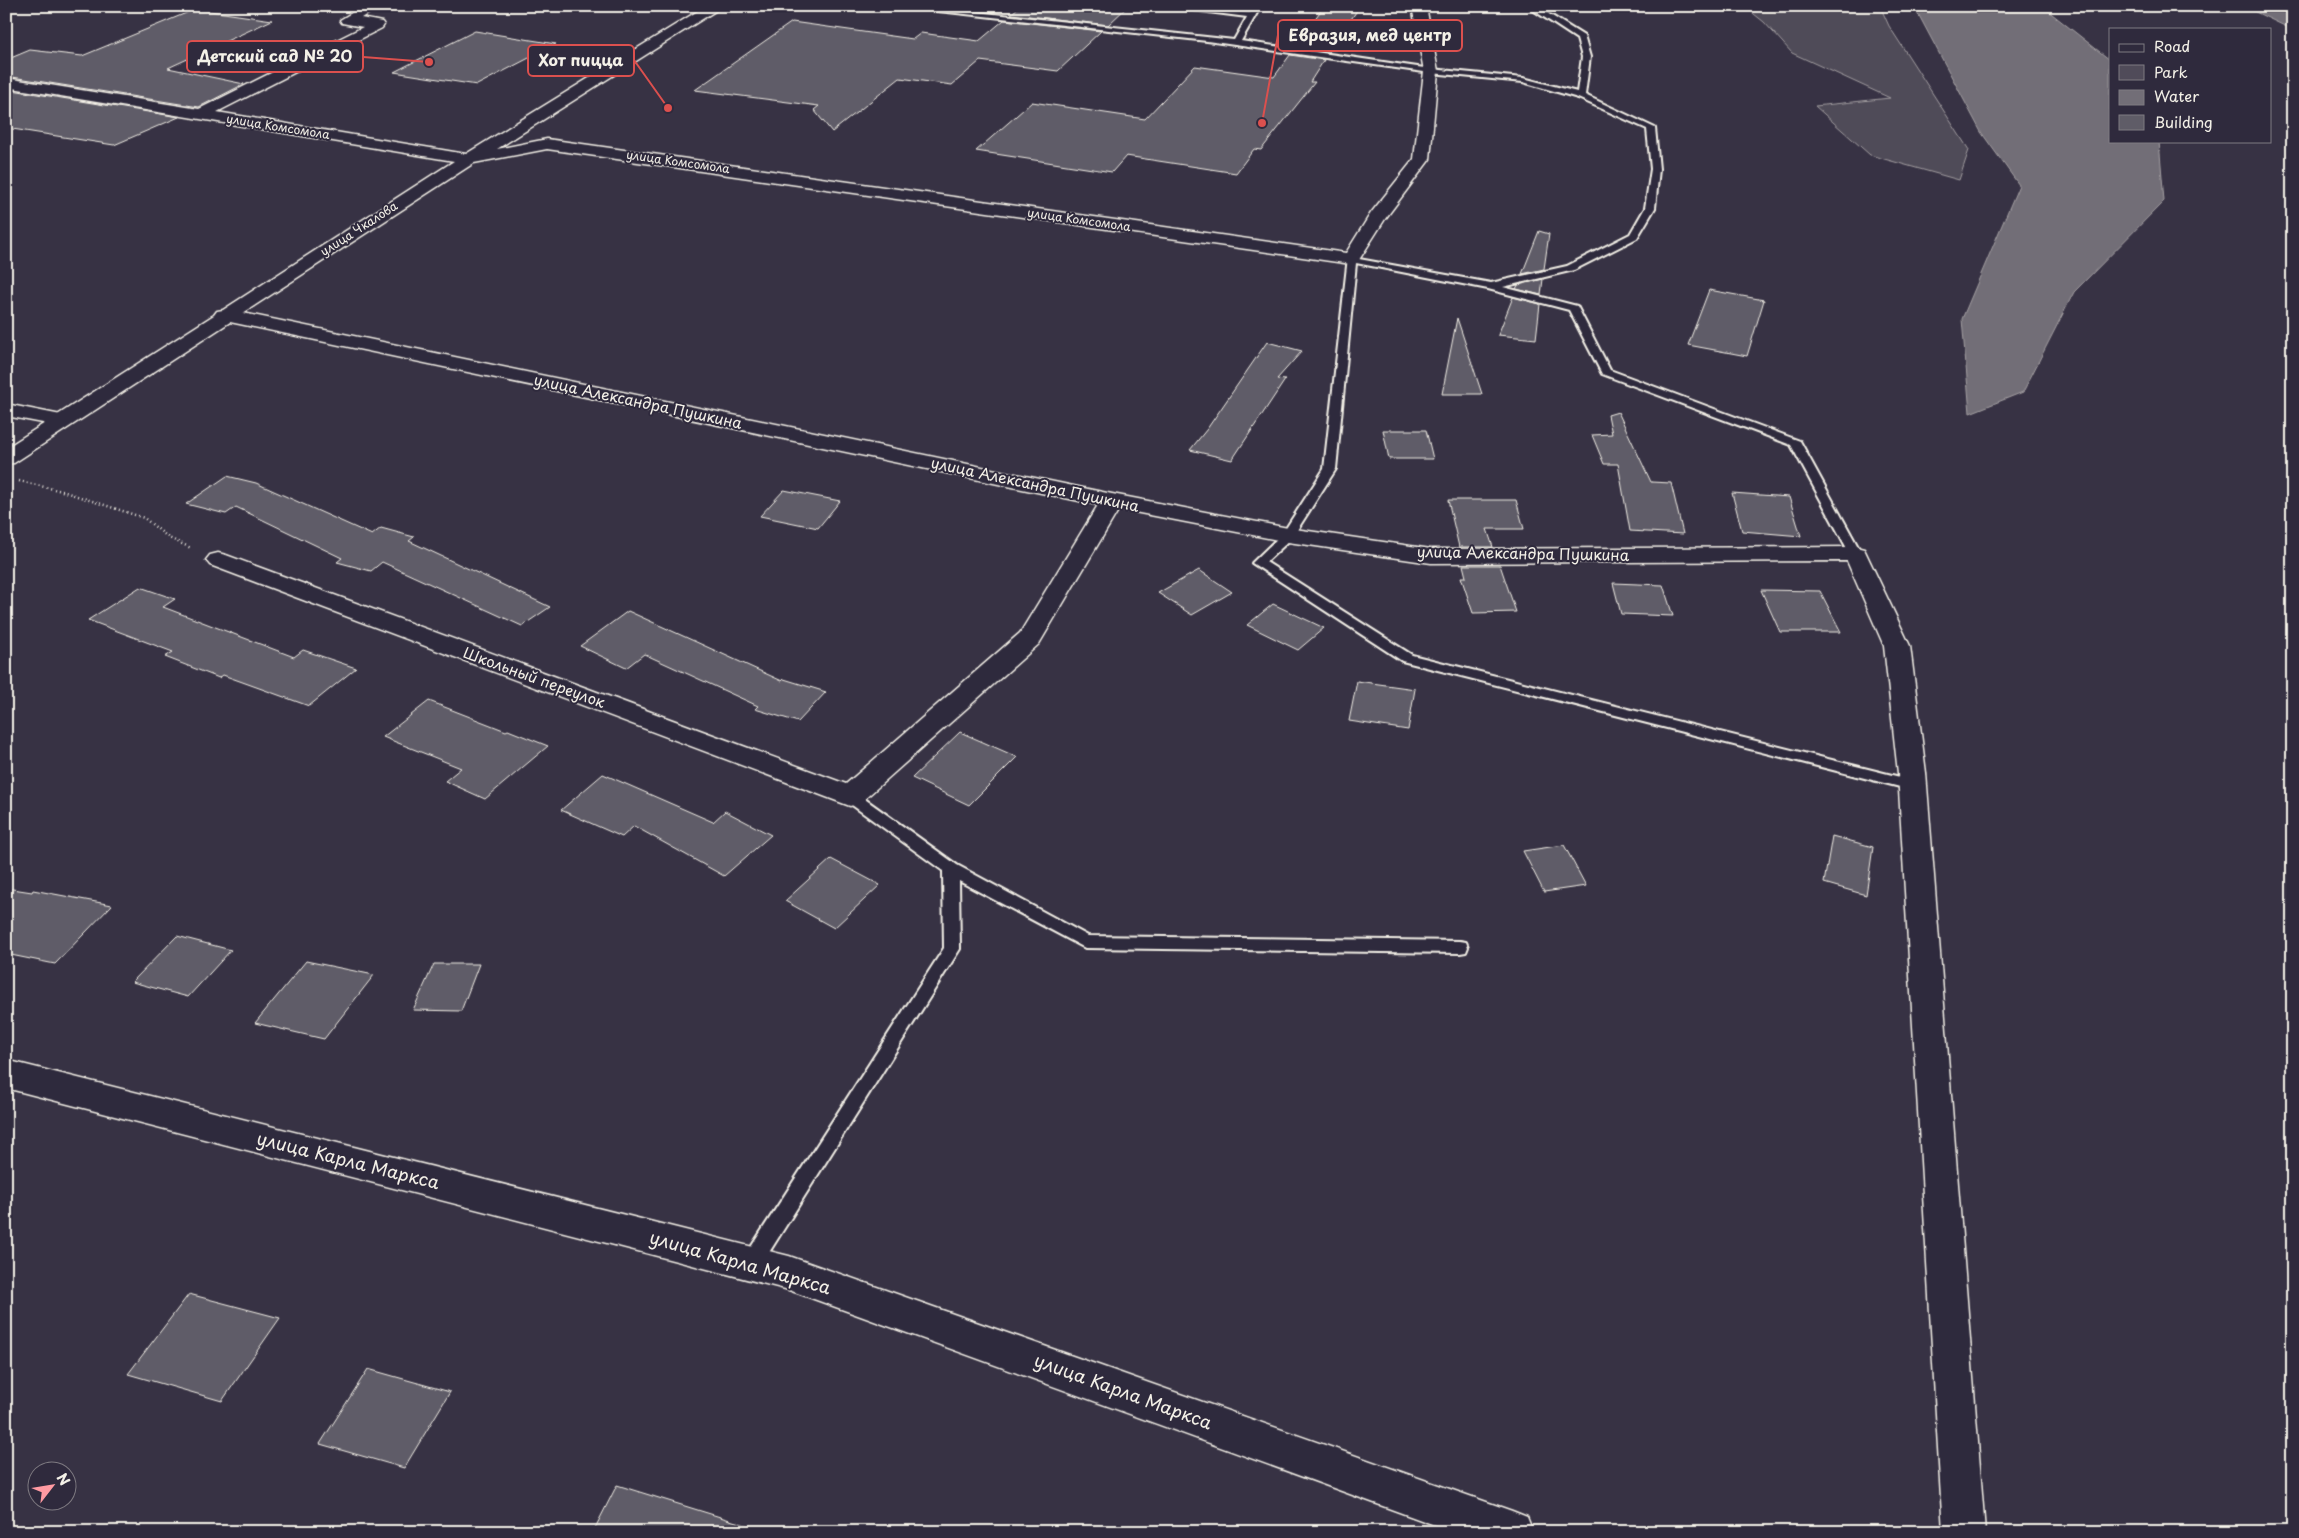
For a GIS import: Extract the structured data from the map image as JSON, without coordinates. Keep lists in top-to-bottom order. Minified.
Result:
{"streets":{"street":["улица Комсомола","улица Чкалова","улица Александра Пушкина","Школьный переулок","улица Карла Маркса"]},"crossings":[["улица Комсомола","улица Чкалова"],["улица Чкалова","улица Александра Пушкина"]],"places":["Детский сад № 20","Хот пицца","Евразия, мед центр"],"legend":["Road","Park","Water","Building"],"north":"top right"}
